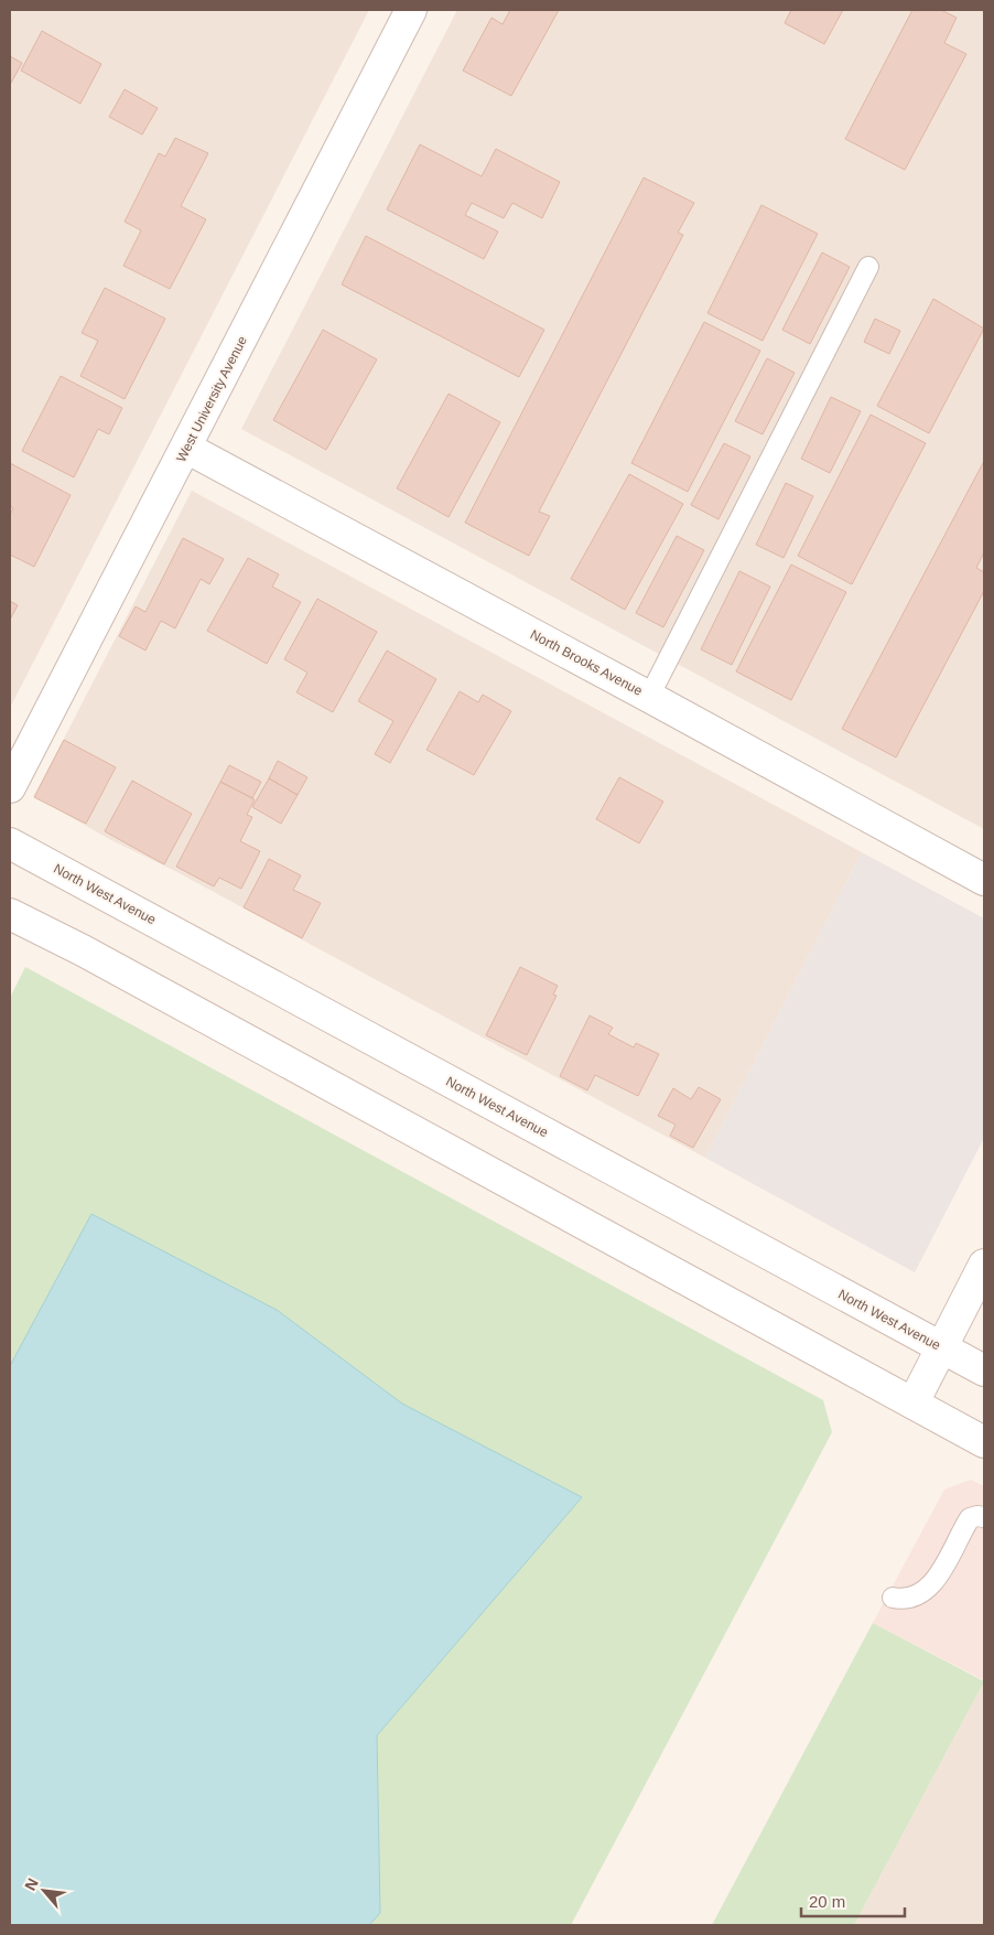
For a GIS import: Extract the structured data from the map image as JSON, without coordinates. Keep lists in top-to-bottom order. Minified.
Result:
{"streets":{"main road":["West University Avenue","North Brooks Avenue","North West Avenue"]},"crossings":[["West University Avenue","North Brooks Avenue"]],"scale_bar":"20 m","north":"top left"}
